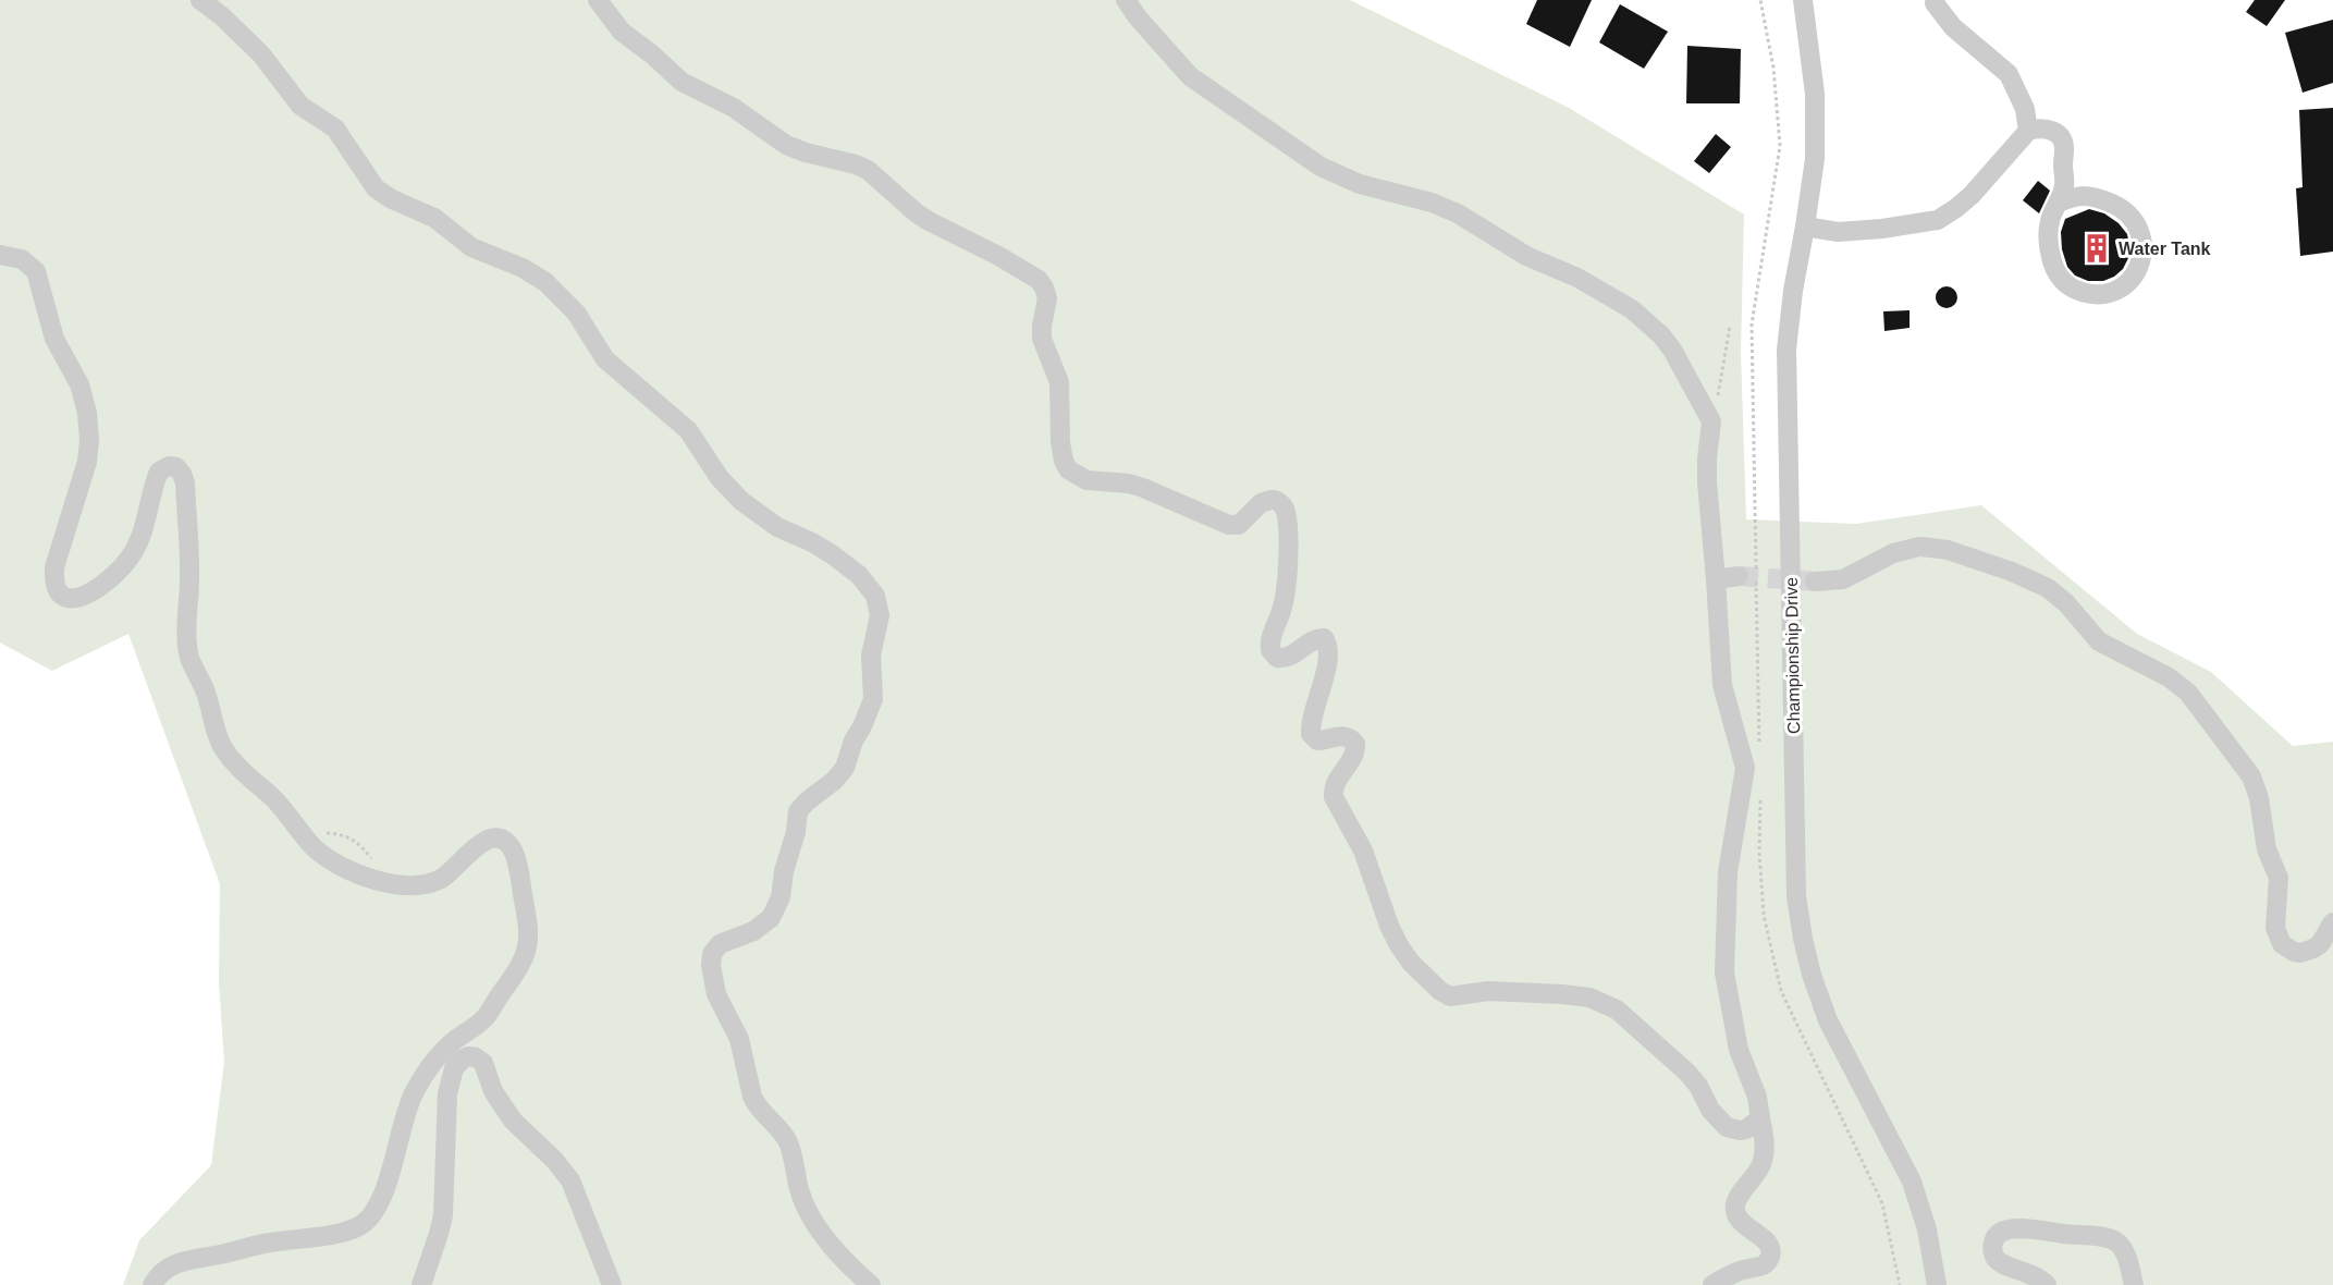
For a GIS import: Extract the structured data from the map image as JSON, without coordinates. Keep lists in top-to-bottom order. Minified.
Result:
{"streets":{"street":["Championship Drive"]},"places":{"building":["Water Tank"]}}
